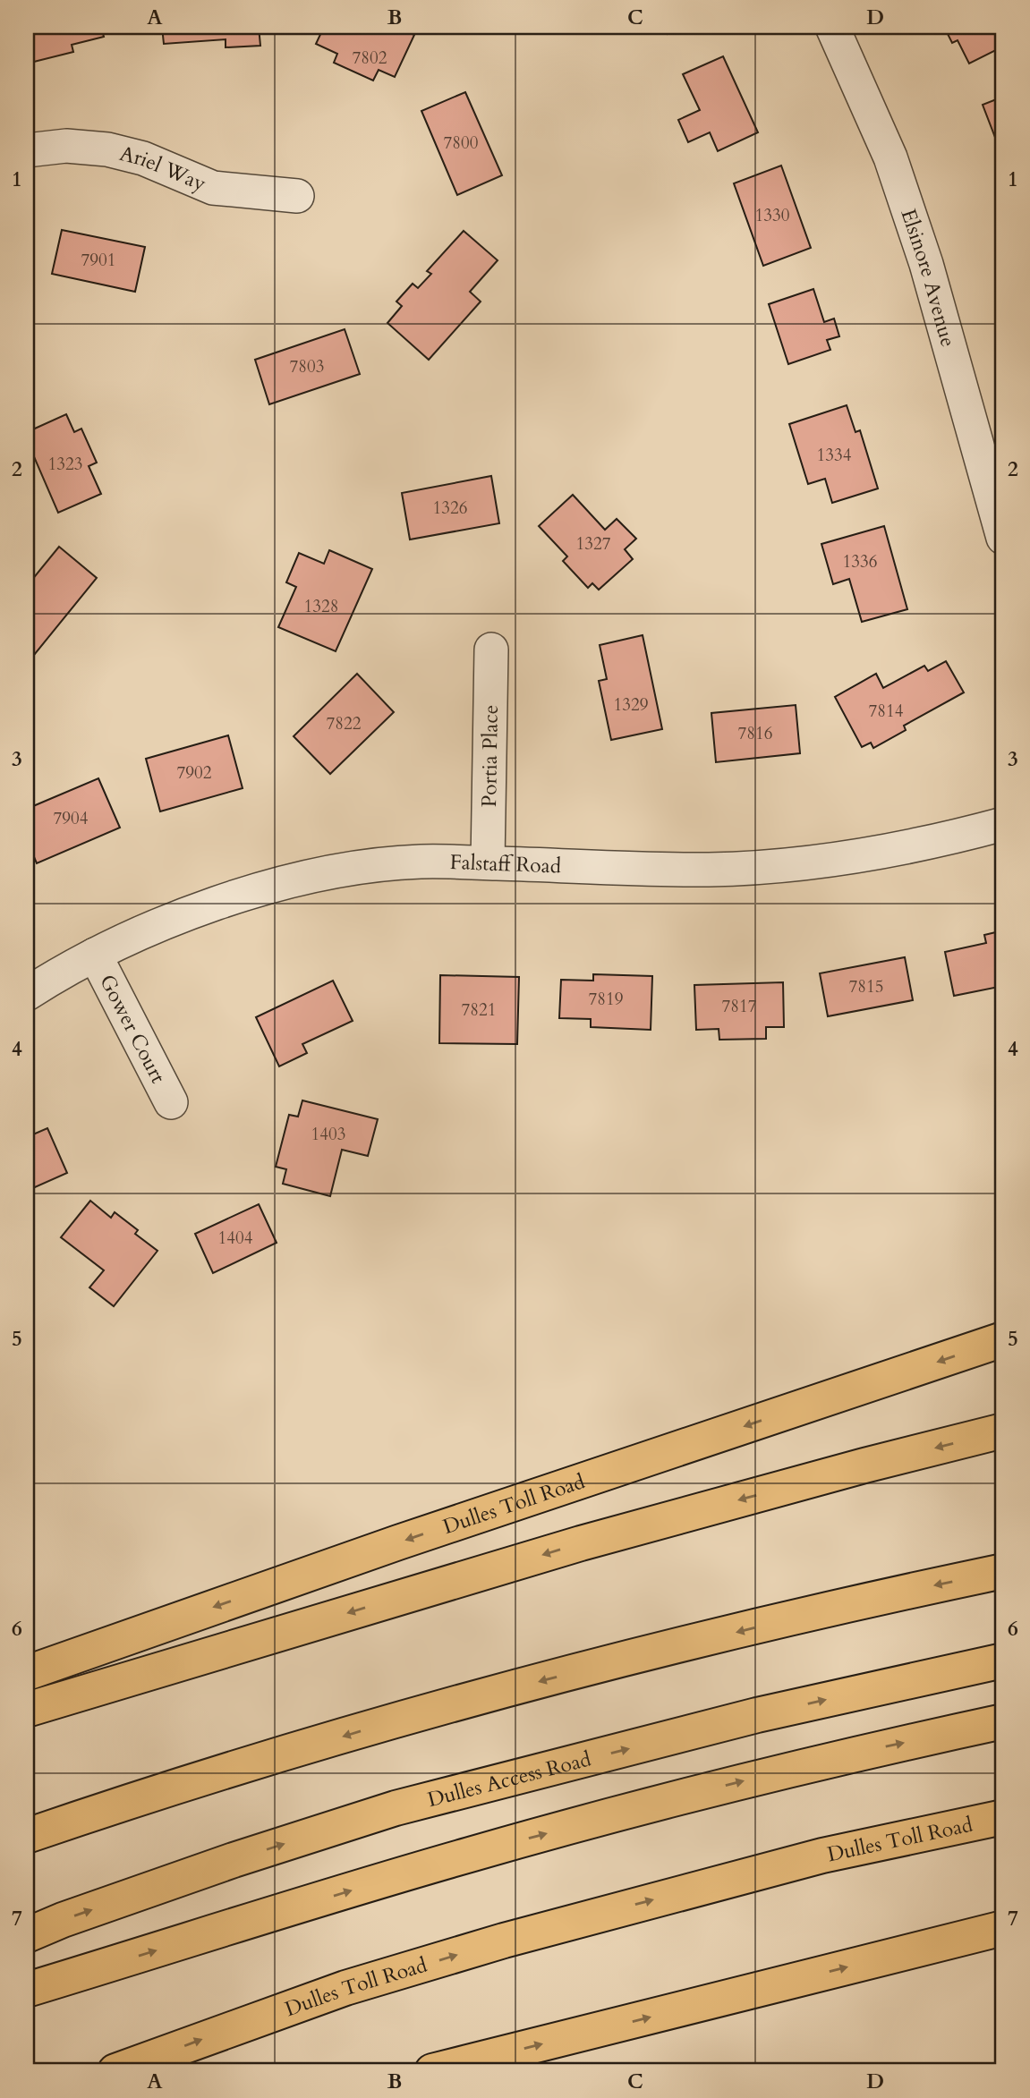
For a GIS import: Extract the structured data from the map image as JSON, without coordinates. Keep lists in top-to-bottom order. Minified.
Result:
{"streets":{"highway":["Dulles Toll Road","Dulles Access Road"],"street":["Ariel Way","Elsinore Avenue","Portia Place","Falstaff Road","Gower Court"]},"crossings":[["Portia Place","Falstaff Road"],["Falstaff Road","Gower Court"]],"house_numbers":["7802","7800","1330","7901","7803","1334","1323","1326","1327","1336","1328","1329","7814","7822","7816","7902","7904","7815","7819","7817","7821","1403","1404"],"grid":{"columns":["A","B","C","D"],"rows":["1","2","3","4","5","6","7"]}}
